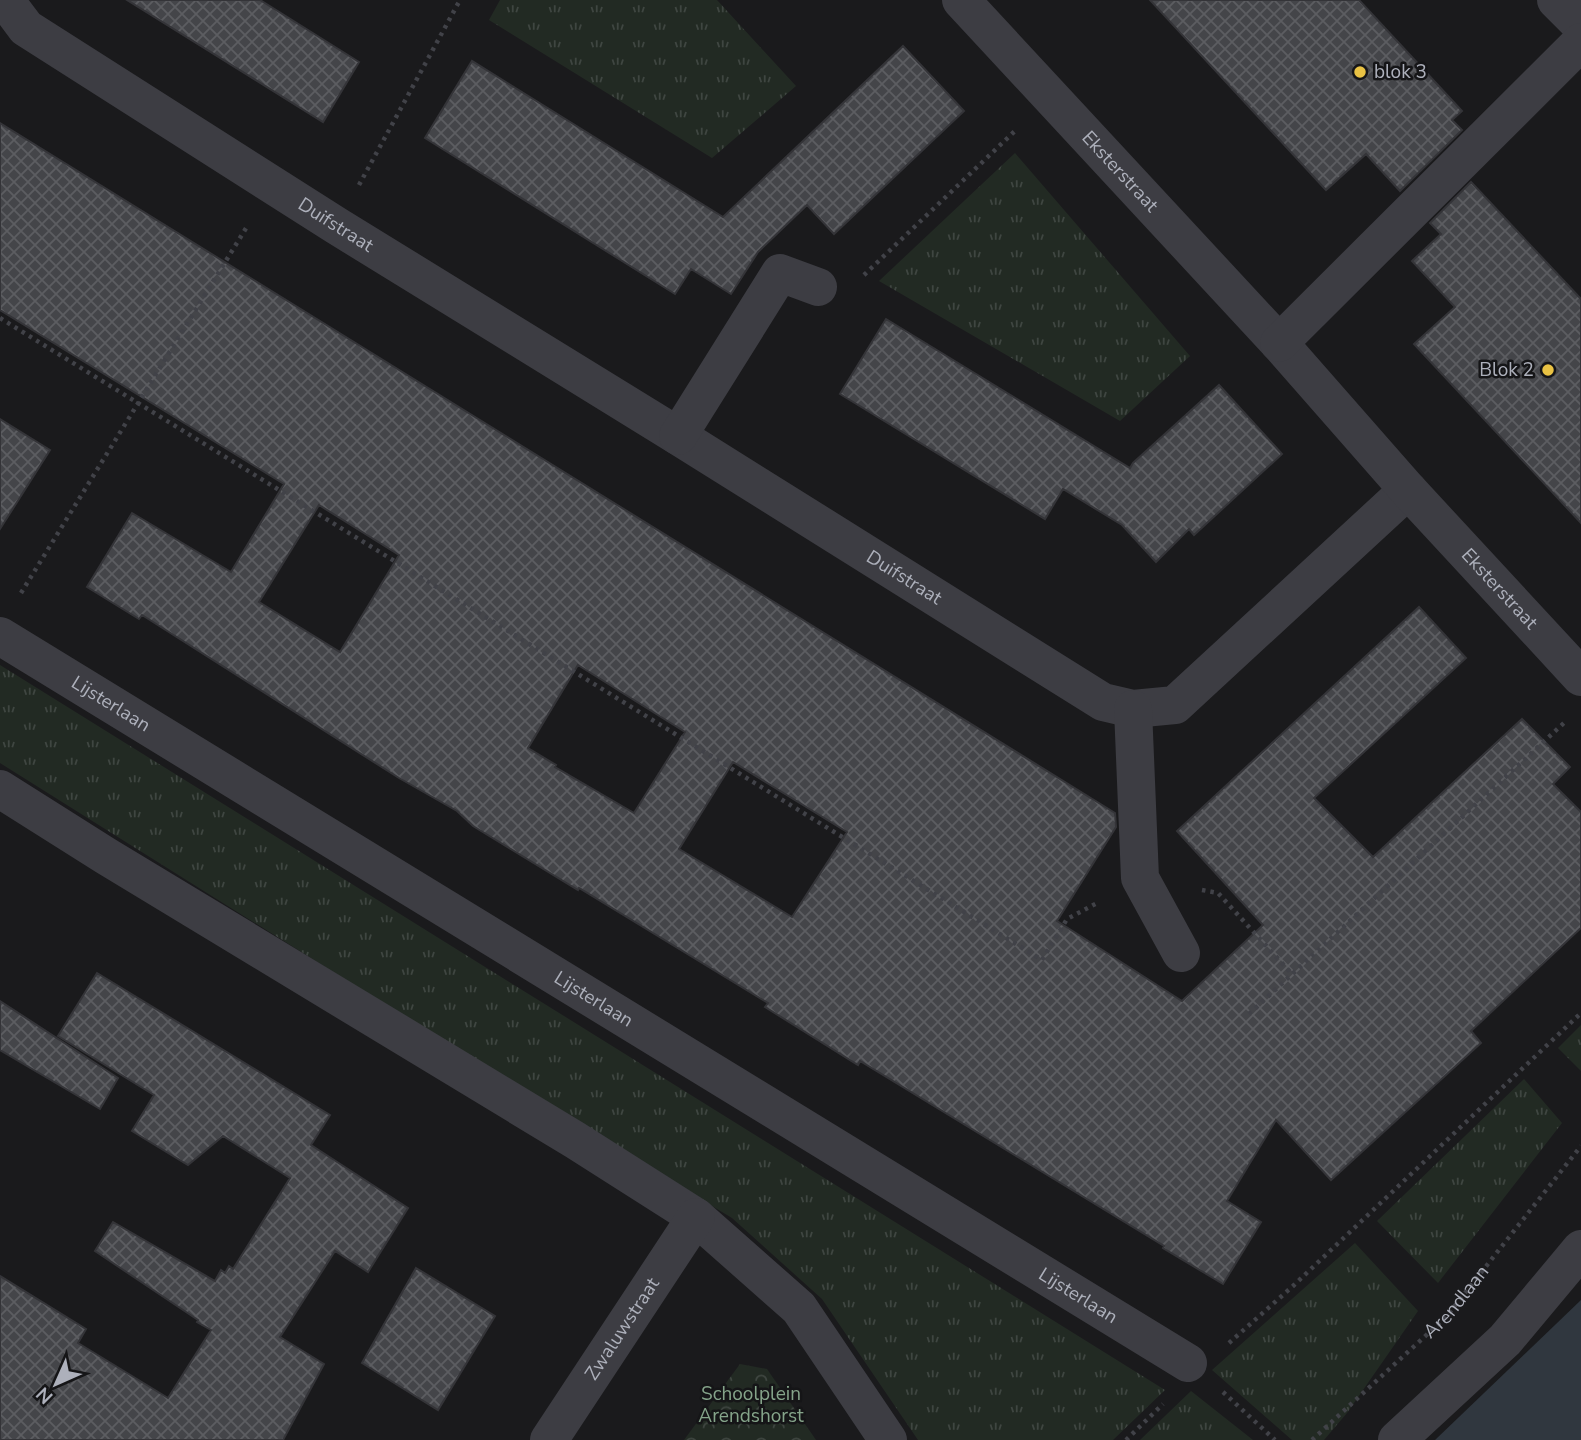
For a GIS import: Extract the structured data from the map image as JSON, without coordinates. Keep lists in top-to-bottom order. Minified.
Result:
{"streets":{"street":["Eksterstraat","Duifstraat","Lijsterlaan","Zwaluwstraat"],"path":["Arendlaan"]},"crossings":[["Eksterstraat","Duifstraat"]],"parks":["Schoolplein Arendshorst"],"places":["blok 3","Blok 2"],"north":"bottom left"}
